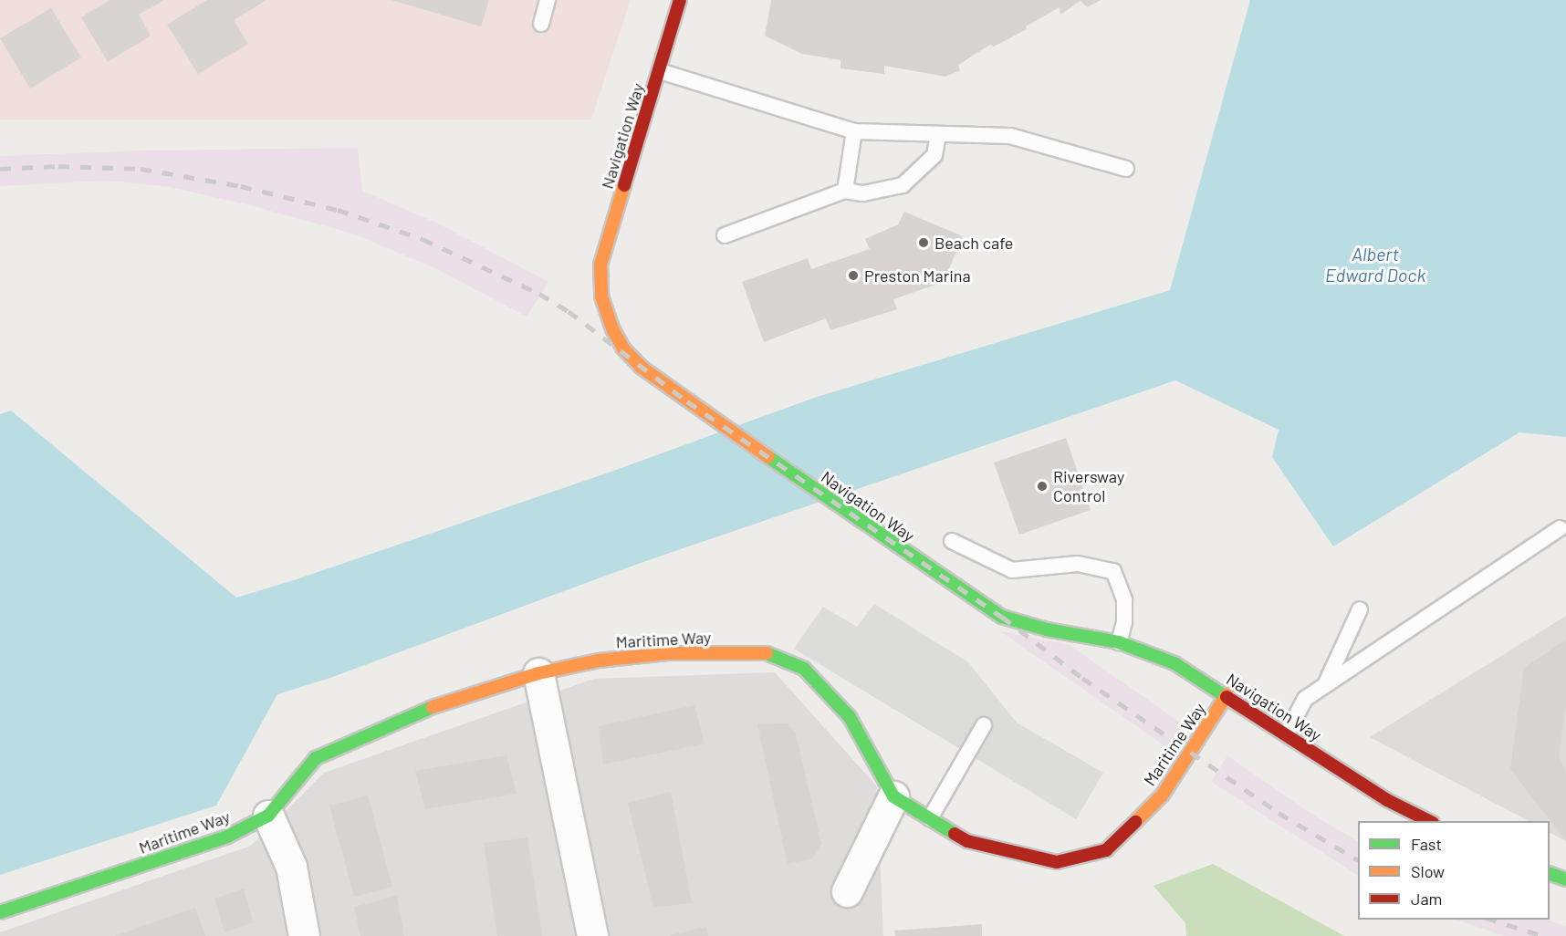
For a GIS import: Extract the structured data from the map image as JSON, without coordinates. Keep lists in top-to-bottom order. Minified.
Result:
{"streets":{"street":["Navigation Way","Maritime Way"]},"crossings":[["Navigation Way","Maritime Way"]],"water":["Albert Edward Dock"],"places":["Beach cafe","Preston Marina","Riversway Control"],"legend":["Fast","Slow","Jam"]}
